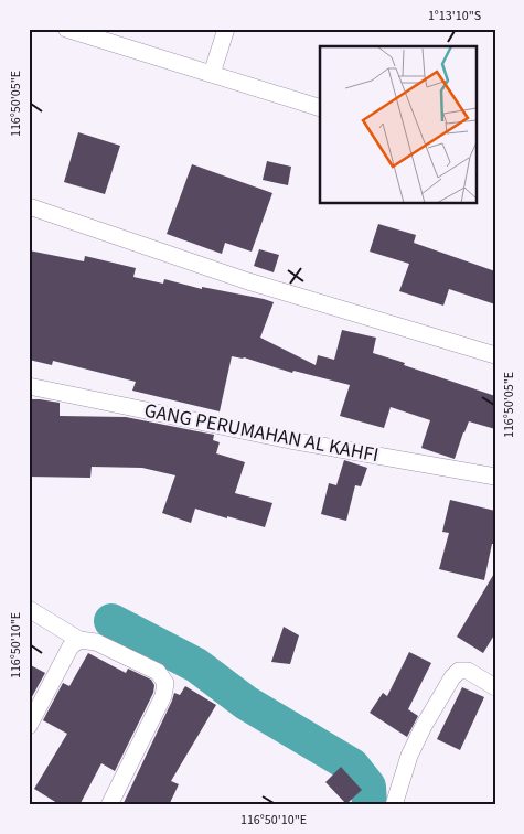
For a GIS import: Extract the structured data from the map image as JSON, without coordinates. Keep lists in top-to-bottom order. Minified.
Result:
{"streets":{"street":["GANG PERUMAHAN AL KAHFI"]},"coordinates":["1°13'10\"S","116°50'05\"E","116°50'10\"E"]}
